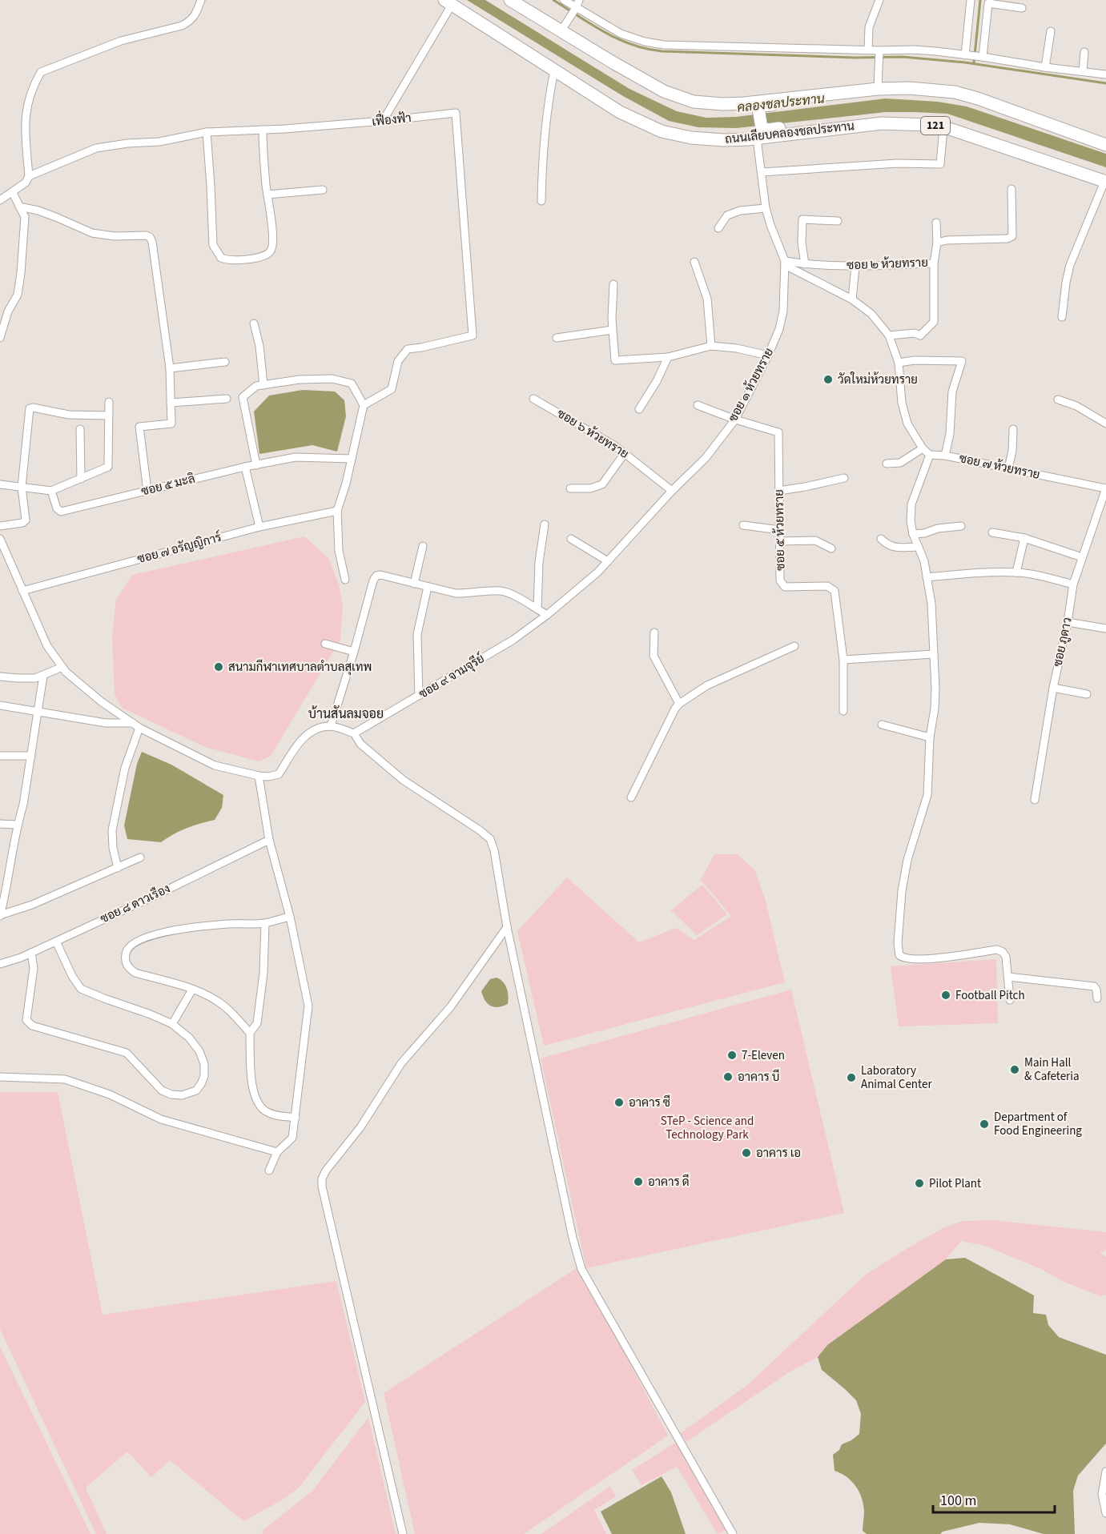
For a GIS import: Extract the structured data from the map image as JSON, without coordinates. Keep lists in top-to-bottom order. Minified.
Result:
{"streets":{"main road":["121","ถนนเลียบคลองชลประทาน"],"street":["เฟื่องฟ้า","ซอย ๒ ห้วยทราย","ซอย ๑ ห้วยทราย","ซอย ๖ ห้วยทราย","ซอย ๗ ห้วยทราย","ซอย ๕ มะลิ","ซอย ๕ ห้วยทราย","ซอย ๗ อรัญญิการ์","ซอย ภูดาว","ซอย ๙ จามจุรีย์","ซอย ๘ ดาวเรือง"]},"crossings":[["ถนนเลียบคลองชลประทาน","ซอย ๑ ห้วยทราย"],["ซอย ๒ ห้วยทราย","ซอย ๑ ห้วยทราย"],["ซอย ๑ ห้วยทราย","ซอย ๖ ห้วยทราย"],["ซอย ๑ ห้วยทราย","ซอย ๕ ห้วยทราย"],["ซอย ๑ ห้วยทราย","ซอย ๙ จามจุรีย์"],["ซอย ๗ ห้วยทราย","ซอย ภูดาว"]],"districts":["บ้านสันลมจอย"],"water":["คลองชลประทาน"],"parks":["STeP - Science and Technology Park"],"places":["วัดใหม่ห้วยทราย","สนามกีฬาเทศบาลตำบลสุเทพ","Football Pitch","7-Eleven","Main Hall & Cafeteria","อาคาร บี","Laboratory Animal Center","อาคาร ซี","Department of Food Engineering","อาคาร เอ","อาคาร ดี","Pilot Plant"],"scale_bar":"100 m"}
